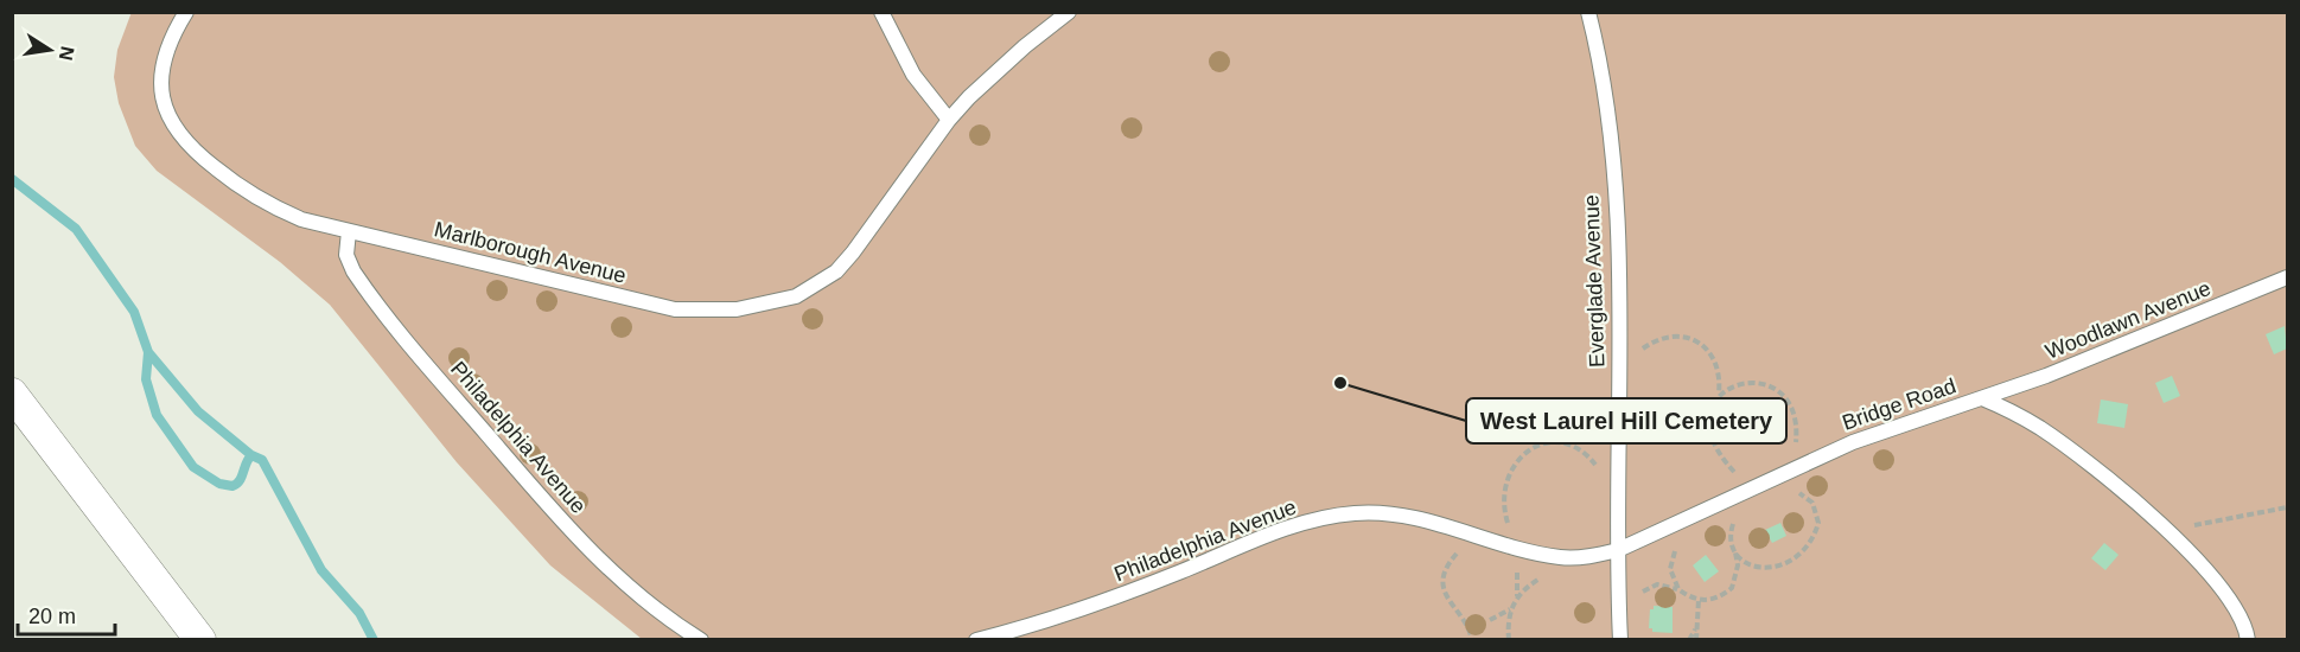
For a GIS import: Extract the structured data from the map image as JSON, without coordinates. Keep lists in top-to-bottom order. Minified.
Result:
{"streets":{"lane":["Marlborough Avenue","Everglade Avenue","Woodlawn Avenue","Bridge Road","Philadelphia Avenue"]},"crossings":[["Marlborough Avenue","Philadelphia Avenue"],["Everglade Avenue","Bridge Road"],["Everglade Avenue","Philadelphia Avenue"],["Woodlawn Avenue","Bridge Road"],["Bridge Road","Philadelphia Avenue"]],"places":["West Laurel Hill Cemetery"],"scale_bar":"20 m","north":"right"}
